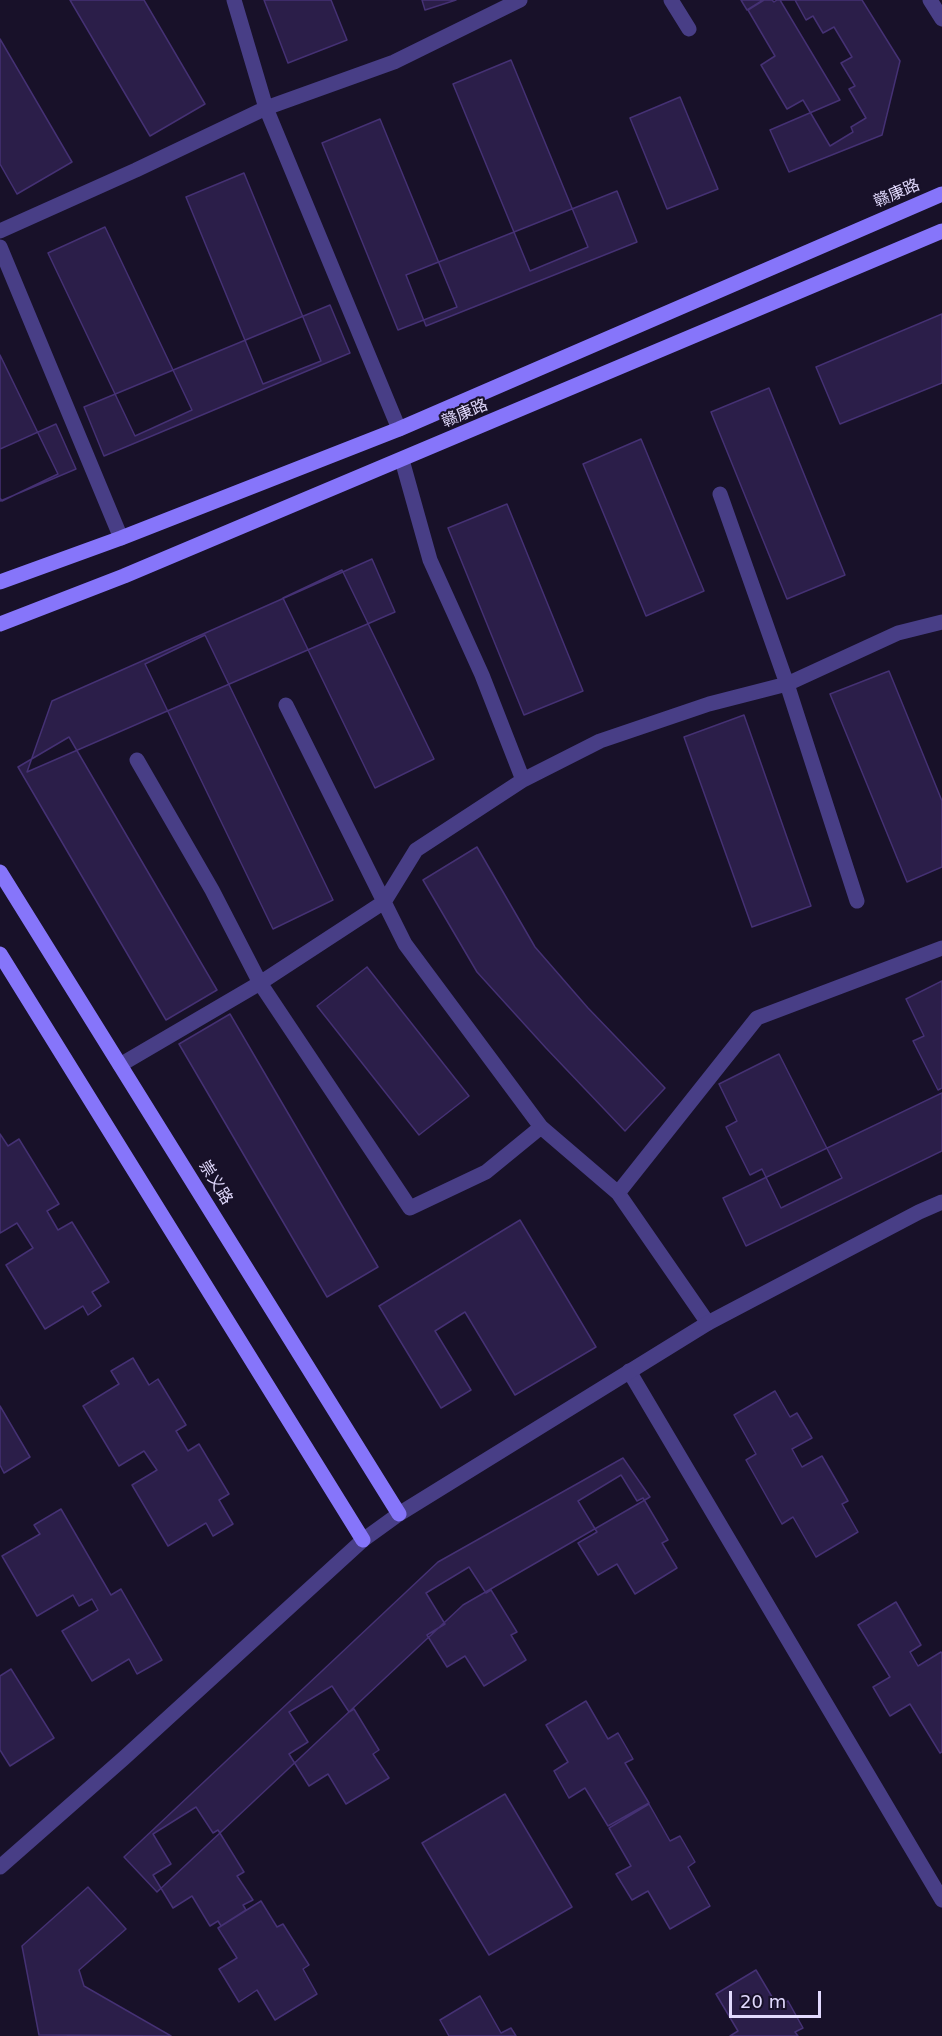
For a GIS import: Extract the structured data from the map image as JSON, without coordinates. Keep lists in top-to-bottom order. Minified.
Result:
{"streets":{"main road":["赣康路","崇义路"]},"scale_bar":"20 m"}
